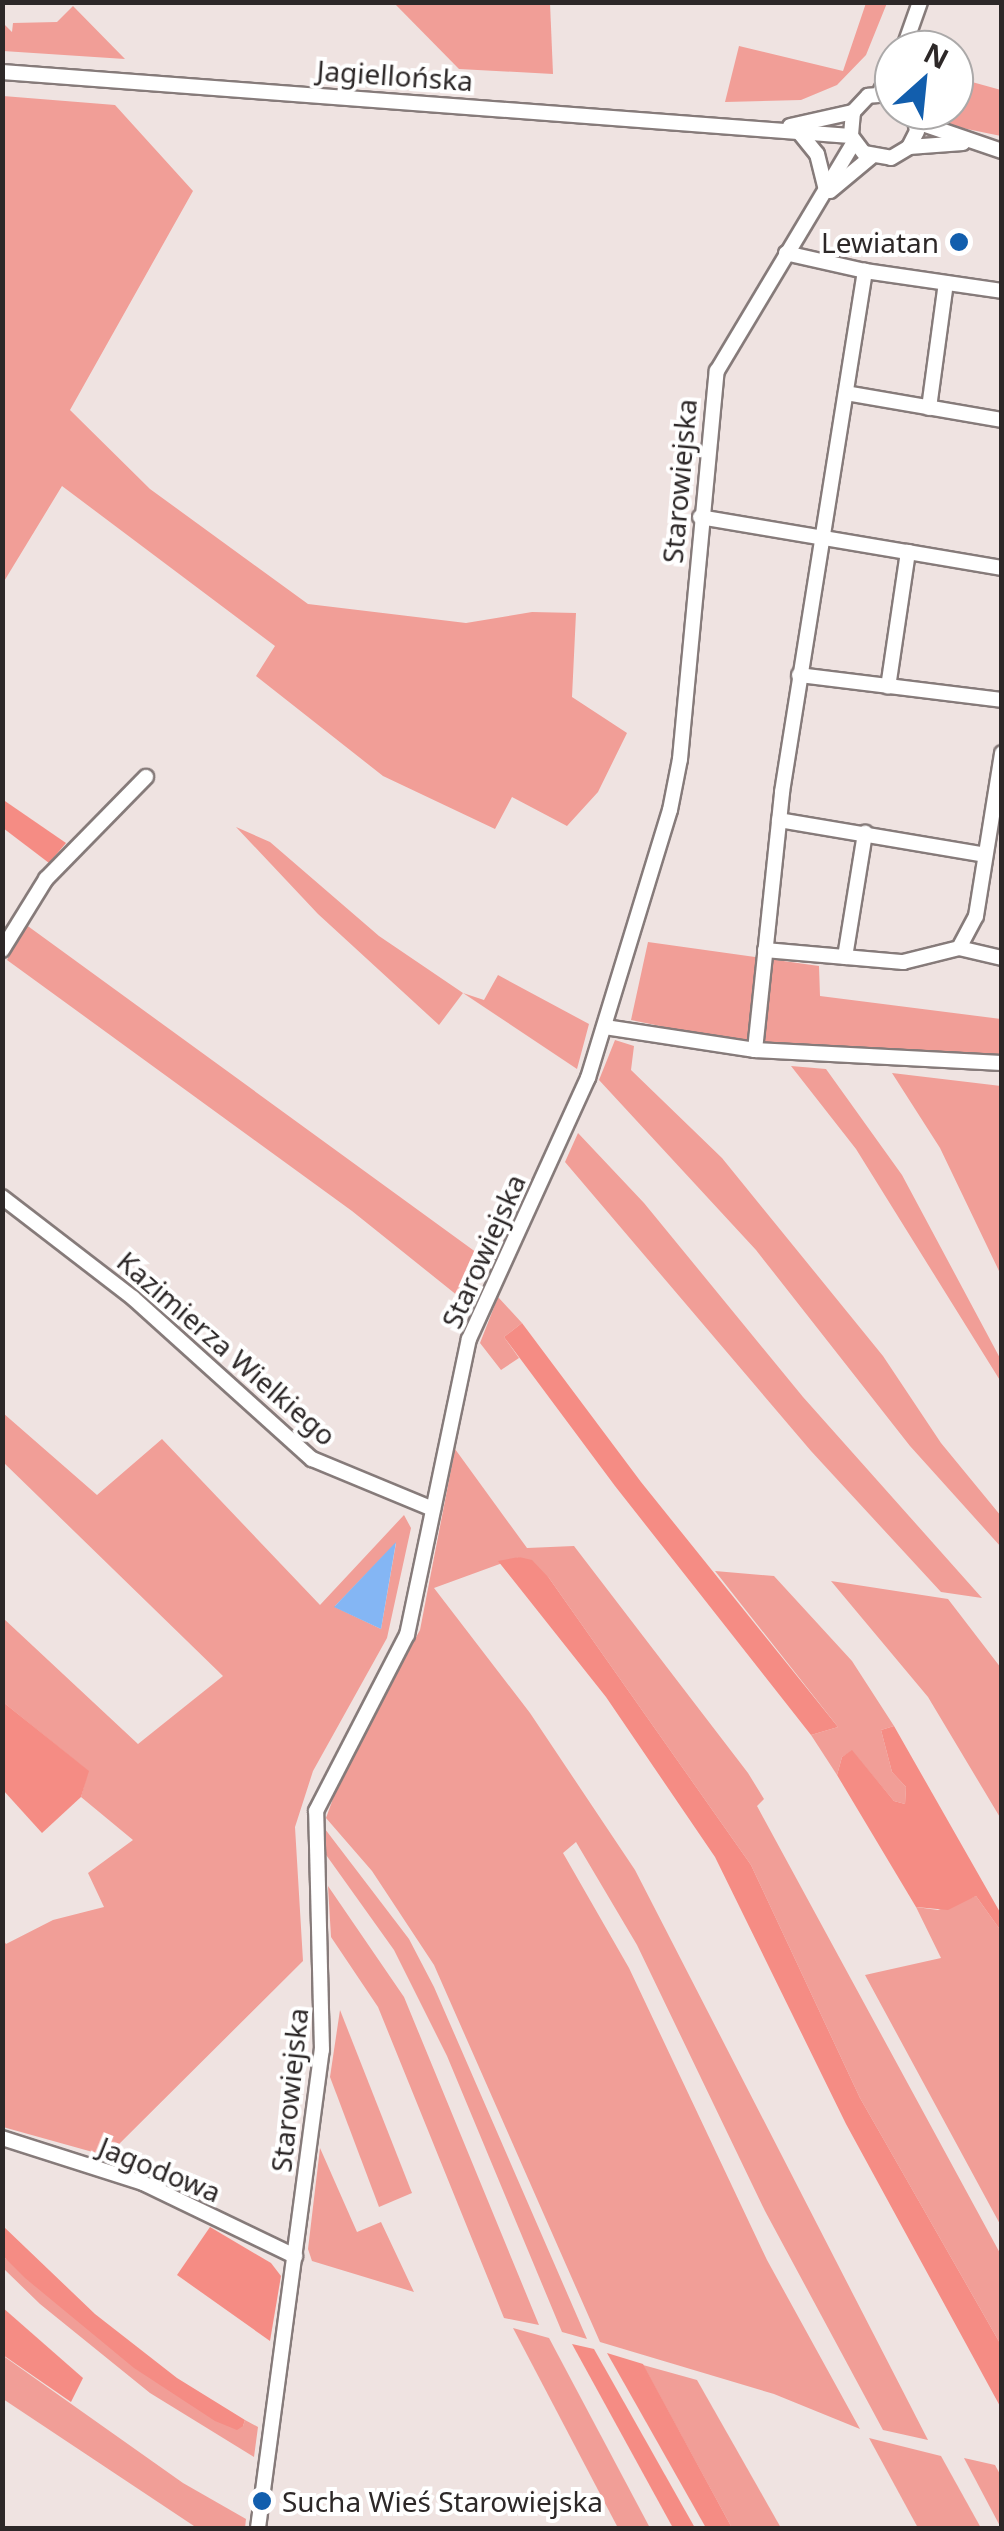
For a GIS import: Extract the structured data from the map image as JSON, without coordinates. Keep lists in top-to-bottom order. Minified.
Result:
{"streets":{"street":["Jagiellońska","Starowiejska","Kazimierza Wielkiego","Jagodowa"]},"crossings":[["Jagiellońska","Starowiejska"],["Starowiejska","Kazimierza Wielkiego"],["Starowiejska","Jagodowa"]],"places":["Lewiatan","Sucha Wieś Starowiejska"],"north":"top right"}
